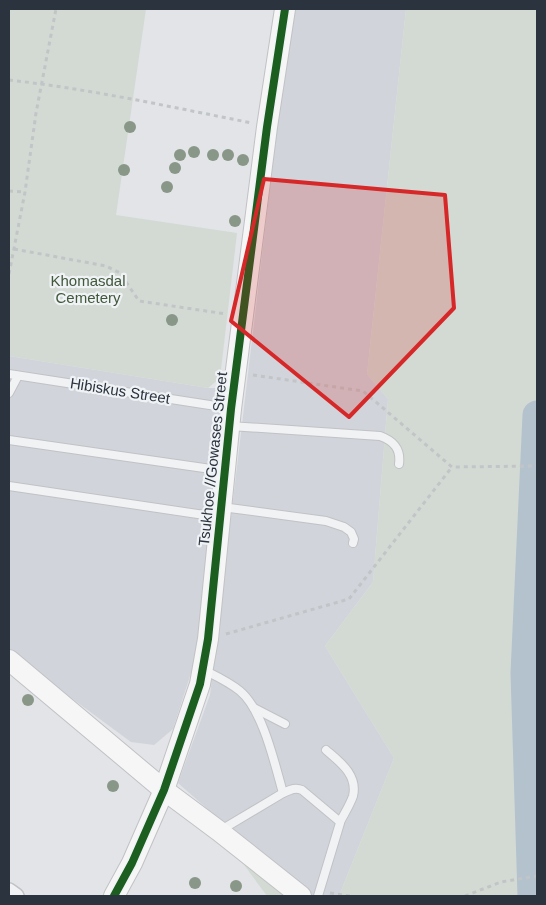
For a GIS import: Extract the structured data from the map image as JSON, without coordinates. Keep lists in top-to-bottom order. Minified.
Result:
{"streets":{"street":["Tsukhoe //Gowases Street"],"lane":["Hibiskus Street"]},"crossings":[["Hibiskus Street","Tsukhoe //Gowases Street"]],"parks":["Khomasdal Cemetery"]}
